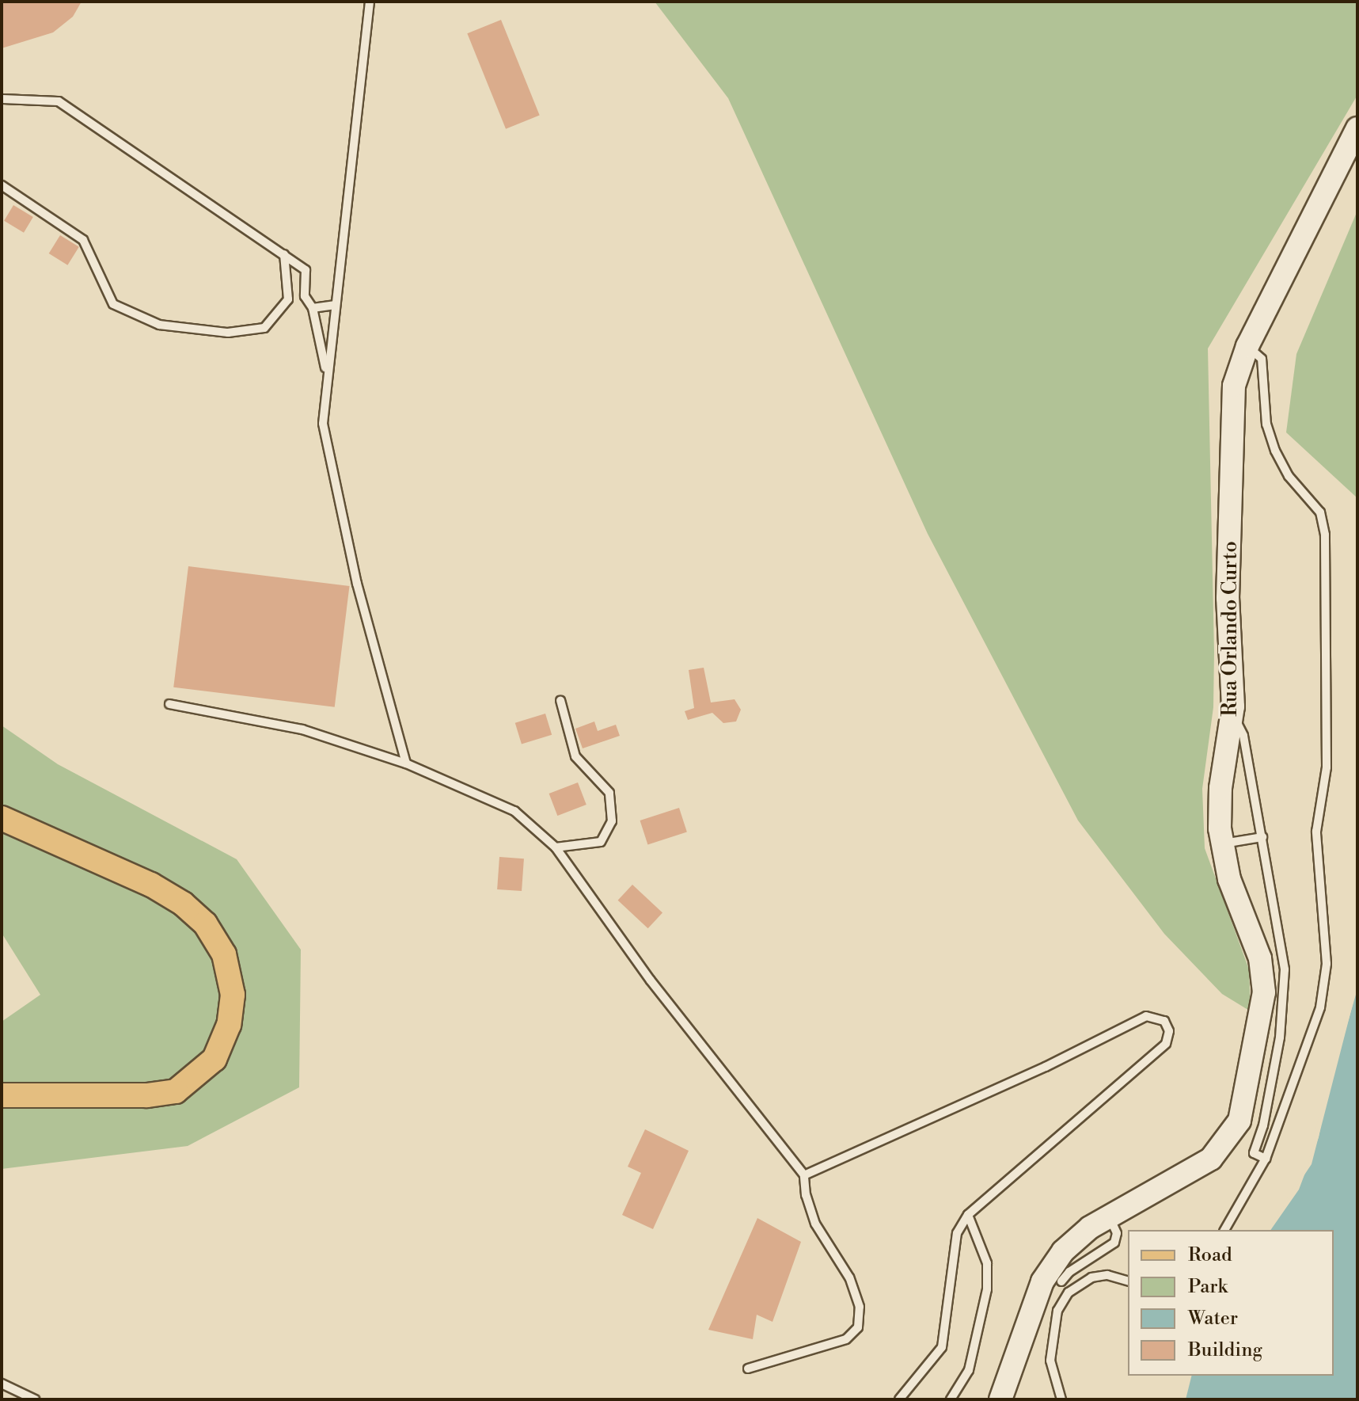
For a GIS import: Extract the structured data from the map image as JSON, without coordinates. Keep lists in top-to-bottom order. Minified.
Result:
{"streets":{"main road":["Rua Orlando Curto"]},"legend":["Road","Park","Water","Building"]}
